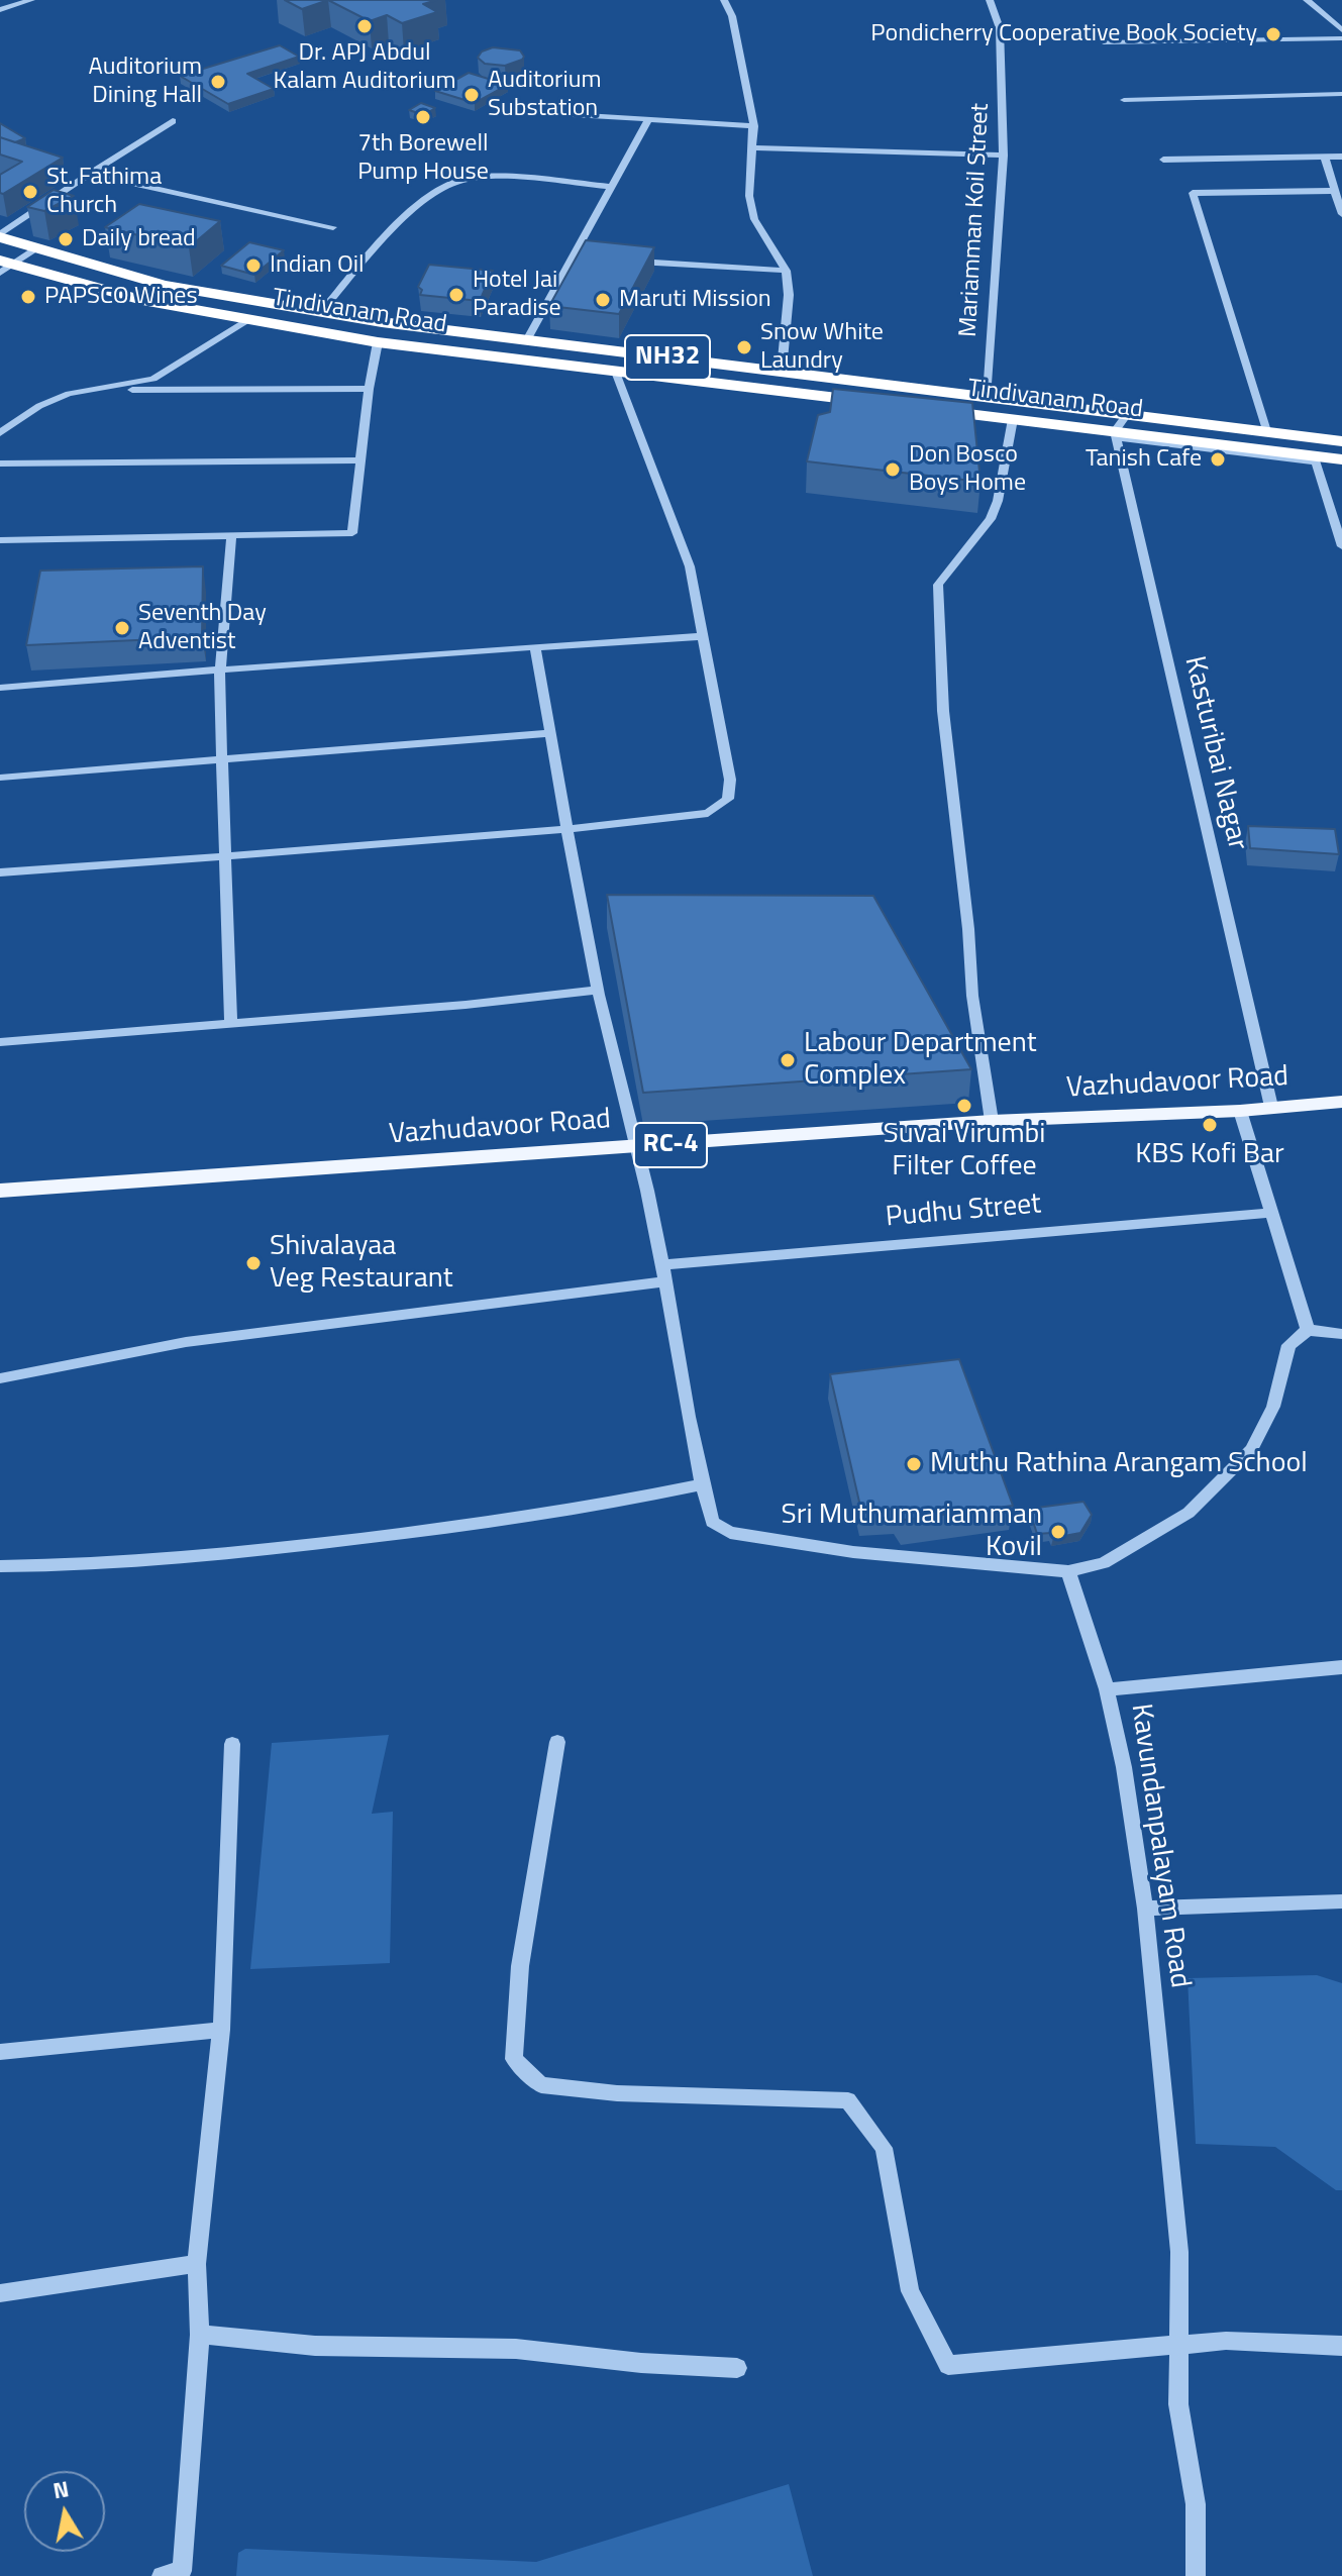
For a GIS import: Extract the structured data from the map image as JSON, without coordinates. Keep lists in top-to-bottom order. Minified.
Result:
{"streets":{"highway":["Tindivanam Road","NH32"],"main road":["Vazhudavoor Road","RC-4"],"street":["Mariamman Koil Street","Kasturibai Nagar","Pudhu Street","Kavundanpalayam Road"]},"crossings":[["Mariamman Koil Street","NH32"],["Tindivanam Road","Kasturibai Nagar"],["Kasturibai Nagar","Vazhudavoor Road"]],"places":["Dr. APJ Abdul Kalam Auditorium","Pondicherry Cooperative Book Society","Auditorium Dining Hall","Auditorium Substation","7th Borewell Pump House","St. Fathima Church","Daily bread","Indian Oil","Hotel Jai Paradise","PAPSCO Wines","Maruti Mission","Snow White Laundry","Tanish Cafe","Don Bosco Boys Home","Seventh Day Adventist","Labour Department Complex","Suvai Virumbi Filter Coffee","KBS Kofi Bar","Shivalayaa Veg Restaurant","Muthu Rathina Arangam School","Sri Muthumariamman Kovil"],"north":"top"}
